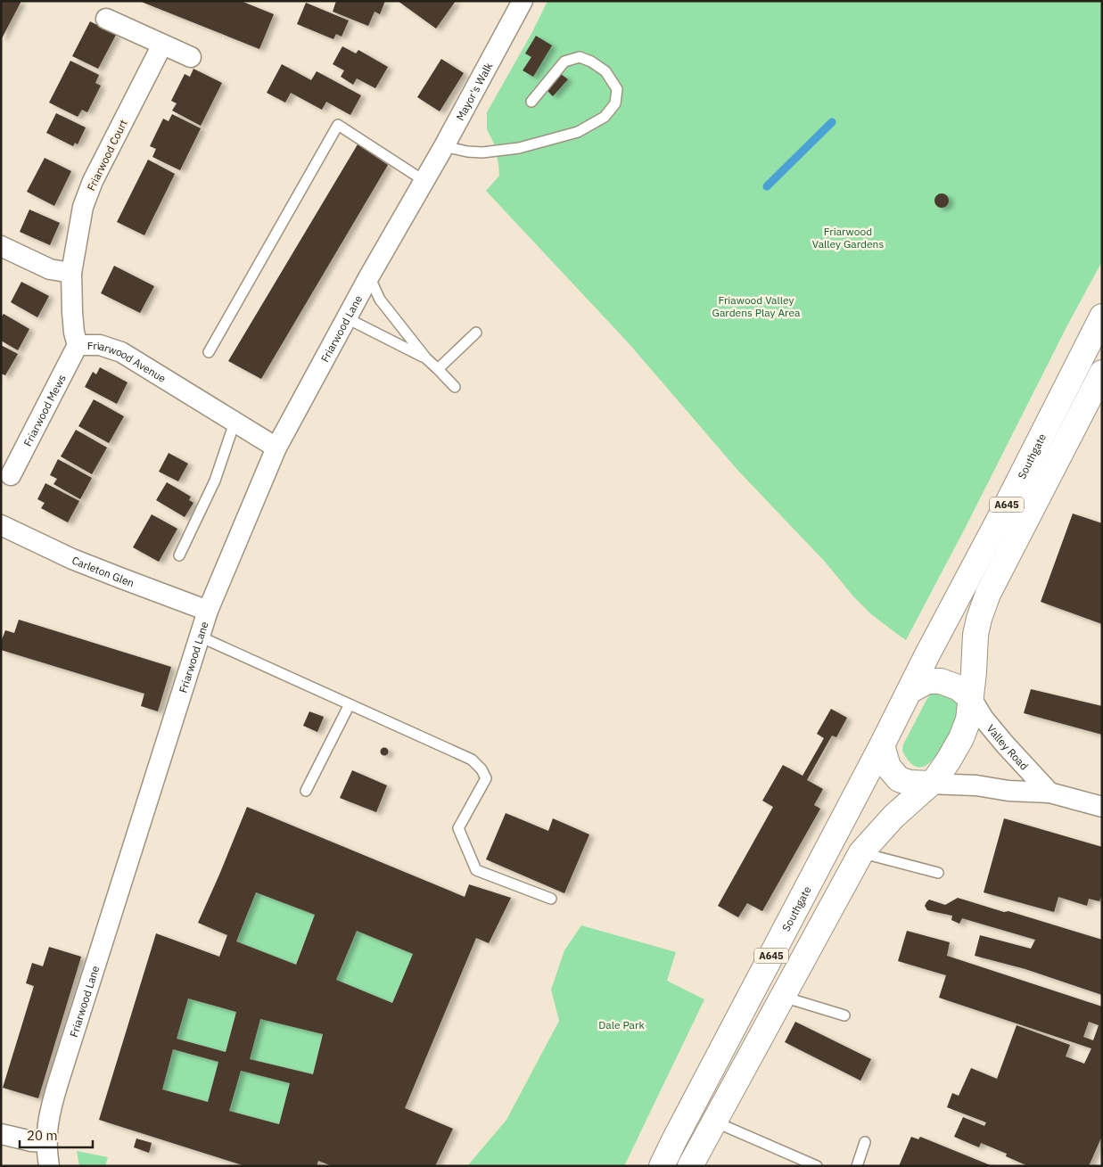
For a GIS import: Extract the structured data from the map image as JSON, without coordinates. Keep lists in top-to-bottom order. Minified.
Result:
{"streets":{"highway":["Southgate","A645"],"street":["Mayor's Walk","Friarwood Court","Friarwood Lane","Friarwood Avenue","Friarwood Mews","Carleton Glen","Valley Road"]},"crossings":[["Mayor's Walk","Friarwood Lane"],["Friarwood Court","Friarwood Avenue"],["Friarwood Lane","Friarwood Avenue"],["Friarwood Lane","Carleton Glen"],["Friarwood Avenue","Friarwood Mews"],["Southgate","A645"],["Southgate","Valley Road"],["A645","Valley Road"]],"parks":["Friarwood Valley Gardens","Friawood Valley Gardens Play Area","Dale Park"],"scale_bar":"20 m"}
